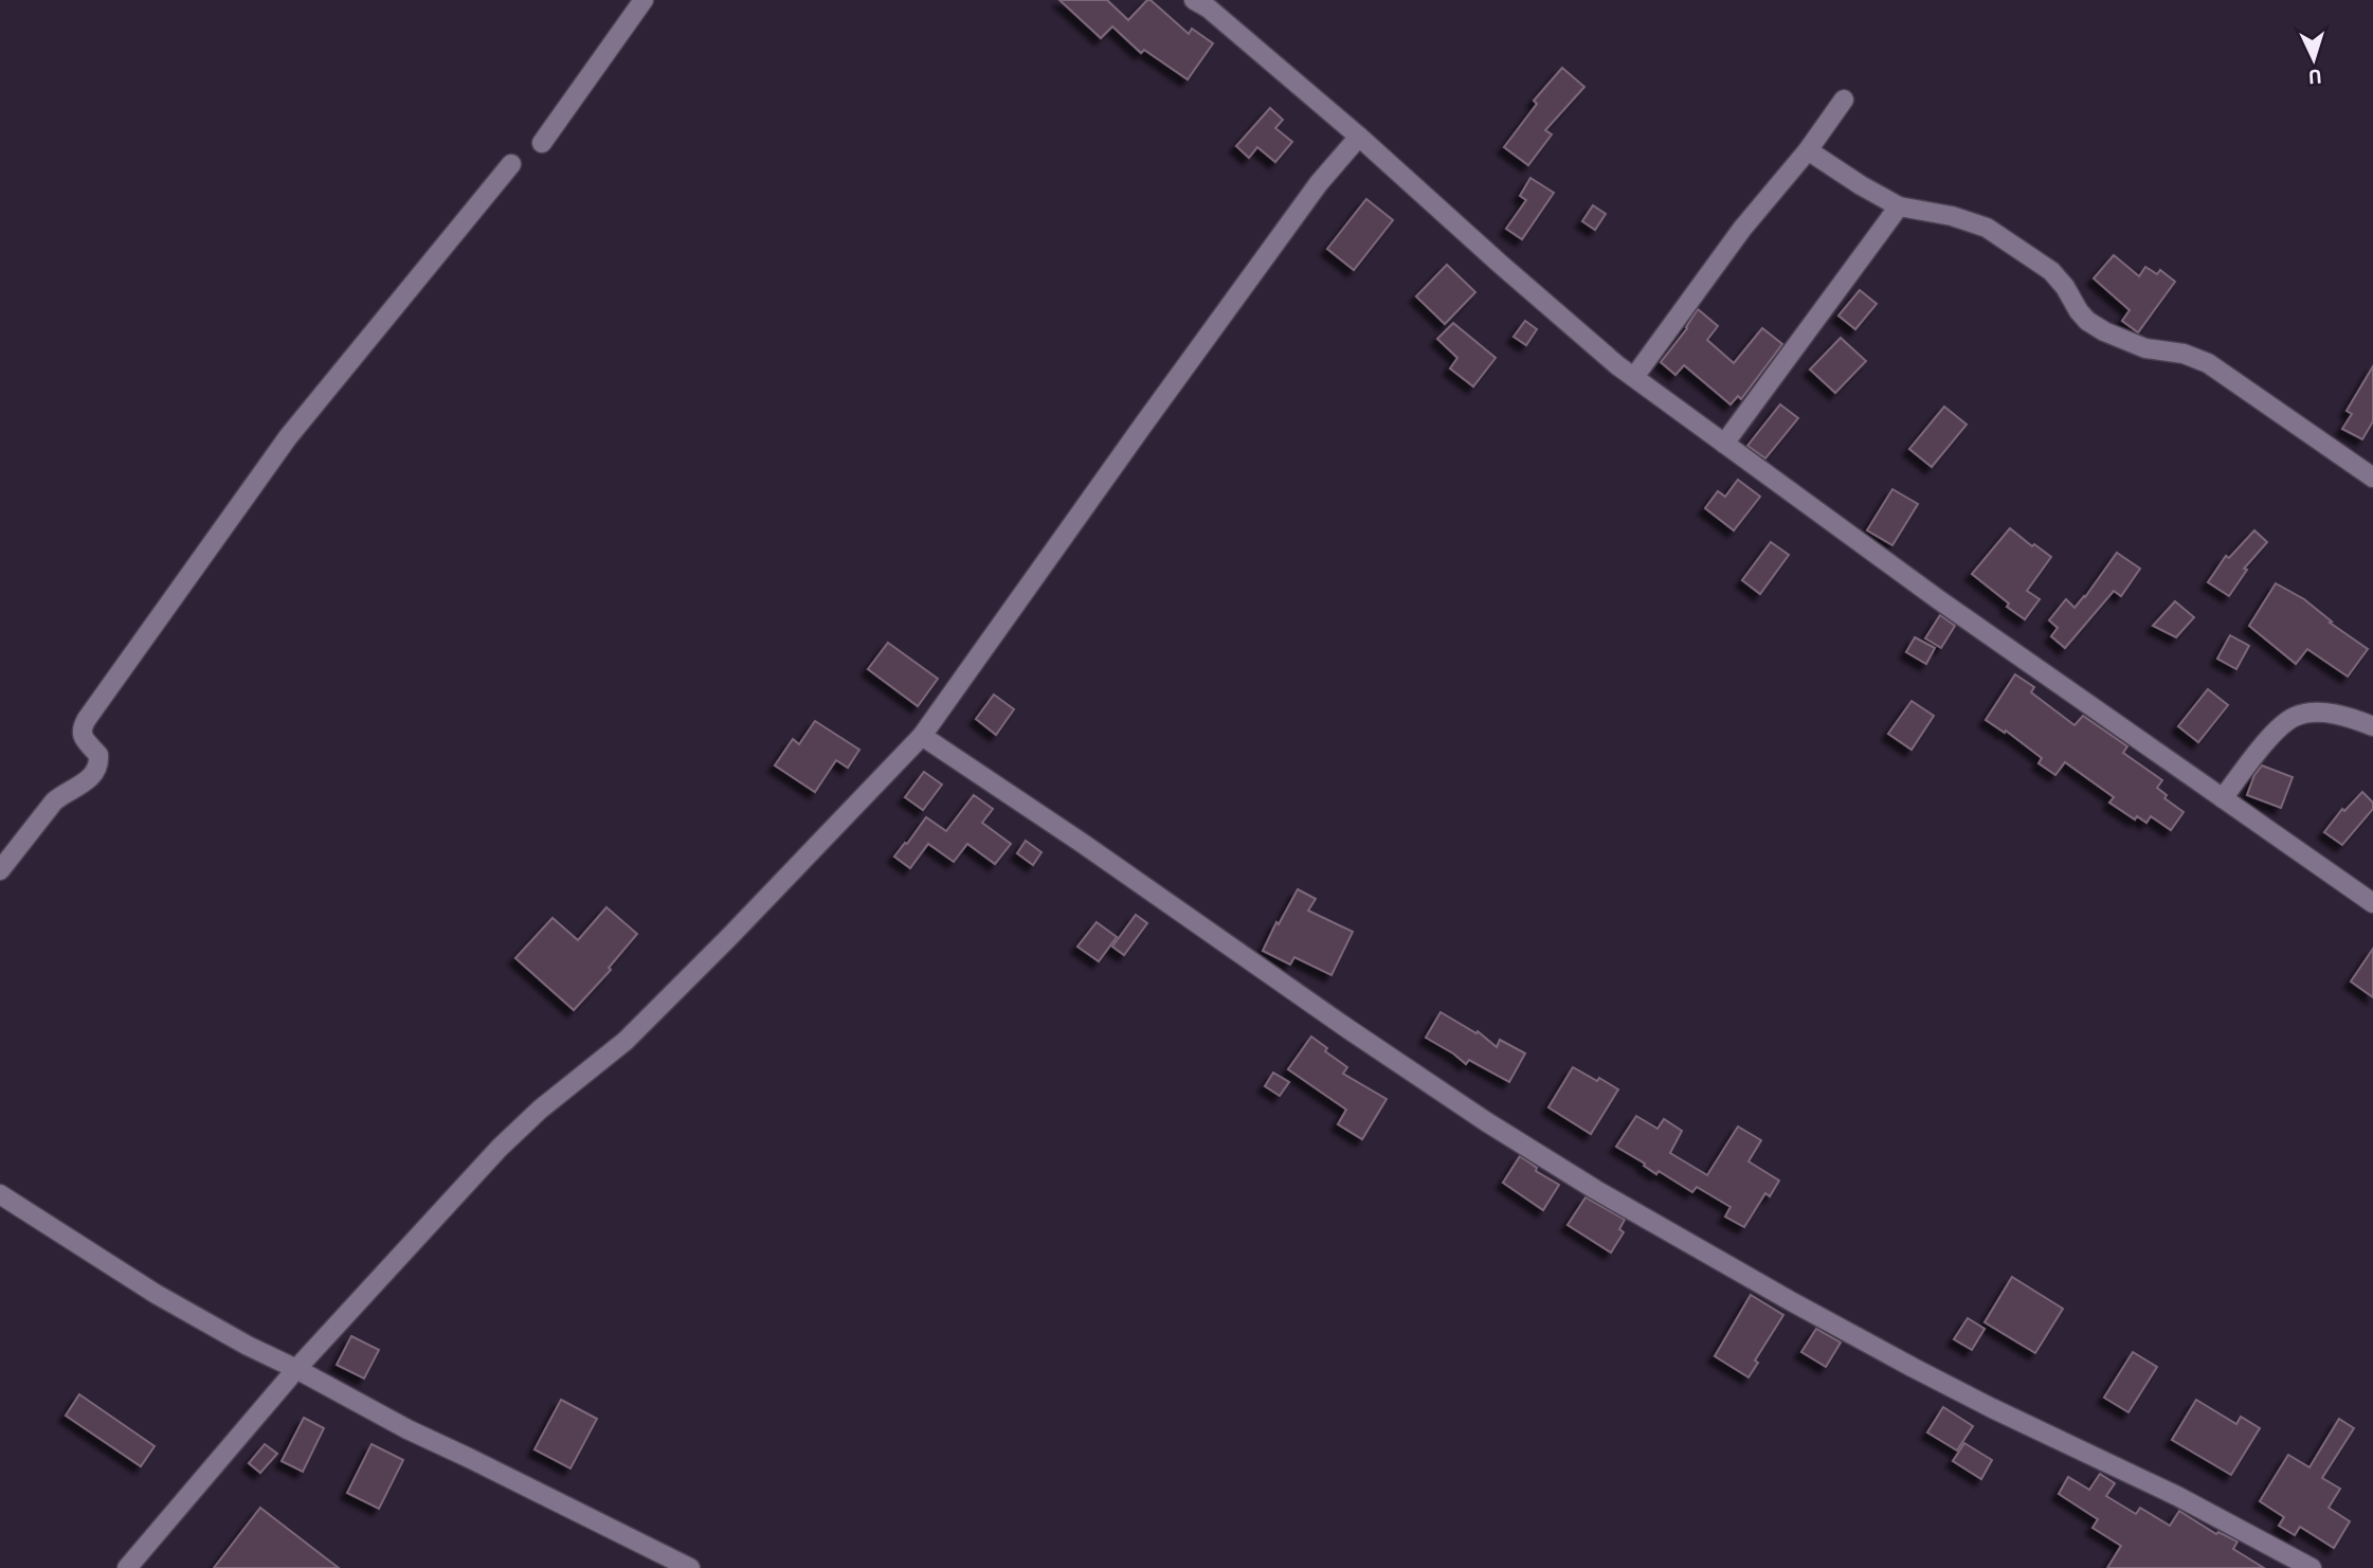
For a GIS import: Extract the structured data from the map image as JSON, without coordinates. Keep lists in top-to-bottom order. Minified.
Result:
{"north":"bottom"}
